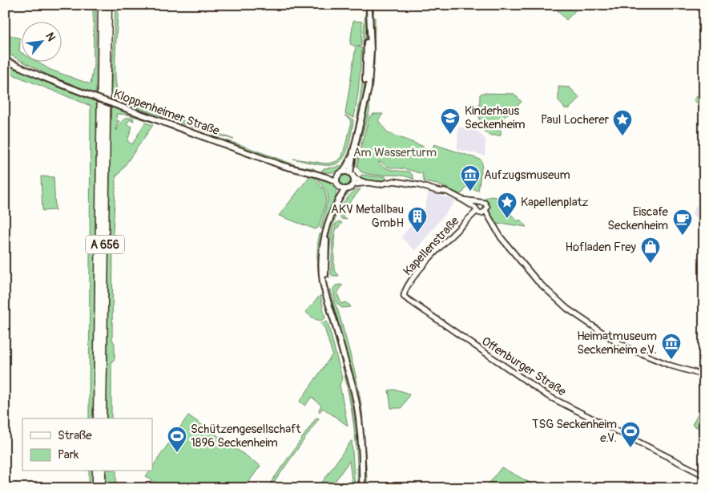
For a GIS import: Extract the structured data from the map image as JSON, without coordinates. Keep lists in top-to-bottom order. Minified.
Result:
{"streets":{"highway":["A 656"],"main road":["Kloppenheimer Straße"],"street":["Kapellenstraße","Offenburger Straße"]},"crossings":[["Kapellenstraße","Offenburger Straße"]],"parks":["Am Wasserturm"],"places":{"school or university":["Kinderhaus Seckenheim"],"place":["Paul Locherer","Kapellenplatz"],"museum":["Aufzugsmuseum","Heimatmuseum Seckenheim e.V."],"building":["AKV Metallbau GmbH"],"cafe":["Eiscafe Seckenheim"],"shop":["Hofladen Frey"],"sports":["TSG Seckenheim e.V.","Schützengesellschaft 1896 Seckenheim"]},"legend":["Straße","Park"],"north":"top right"}
